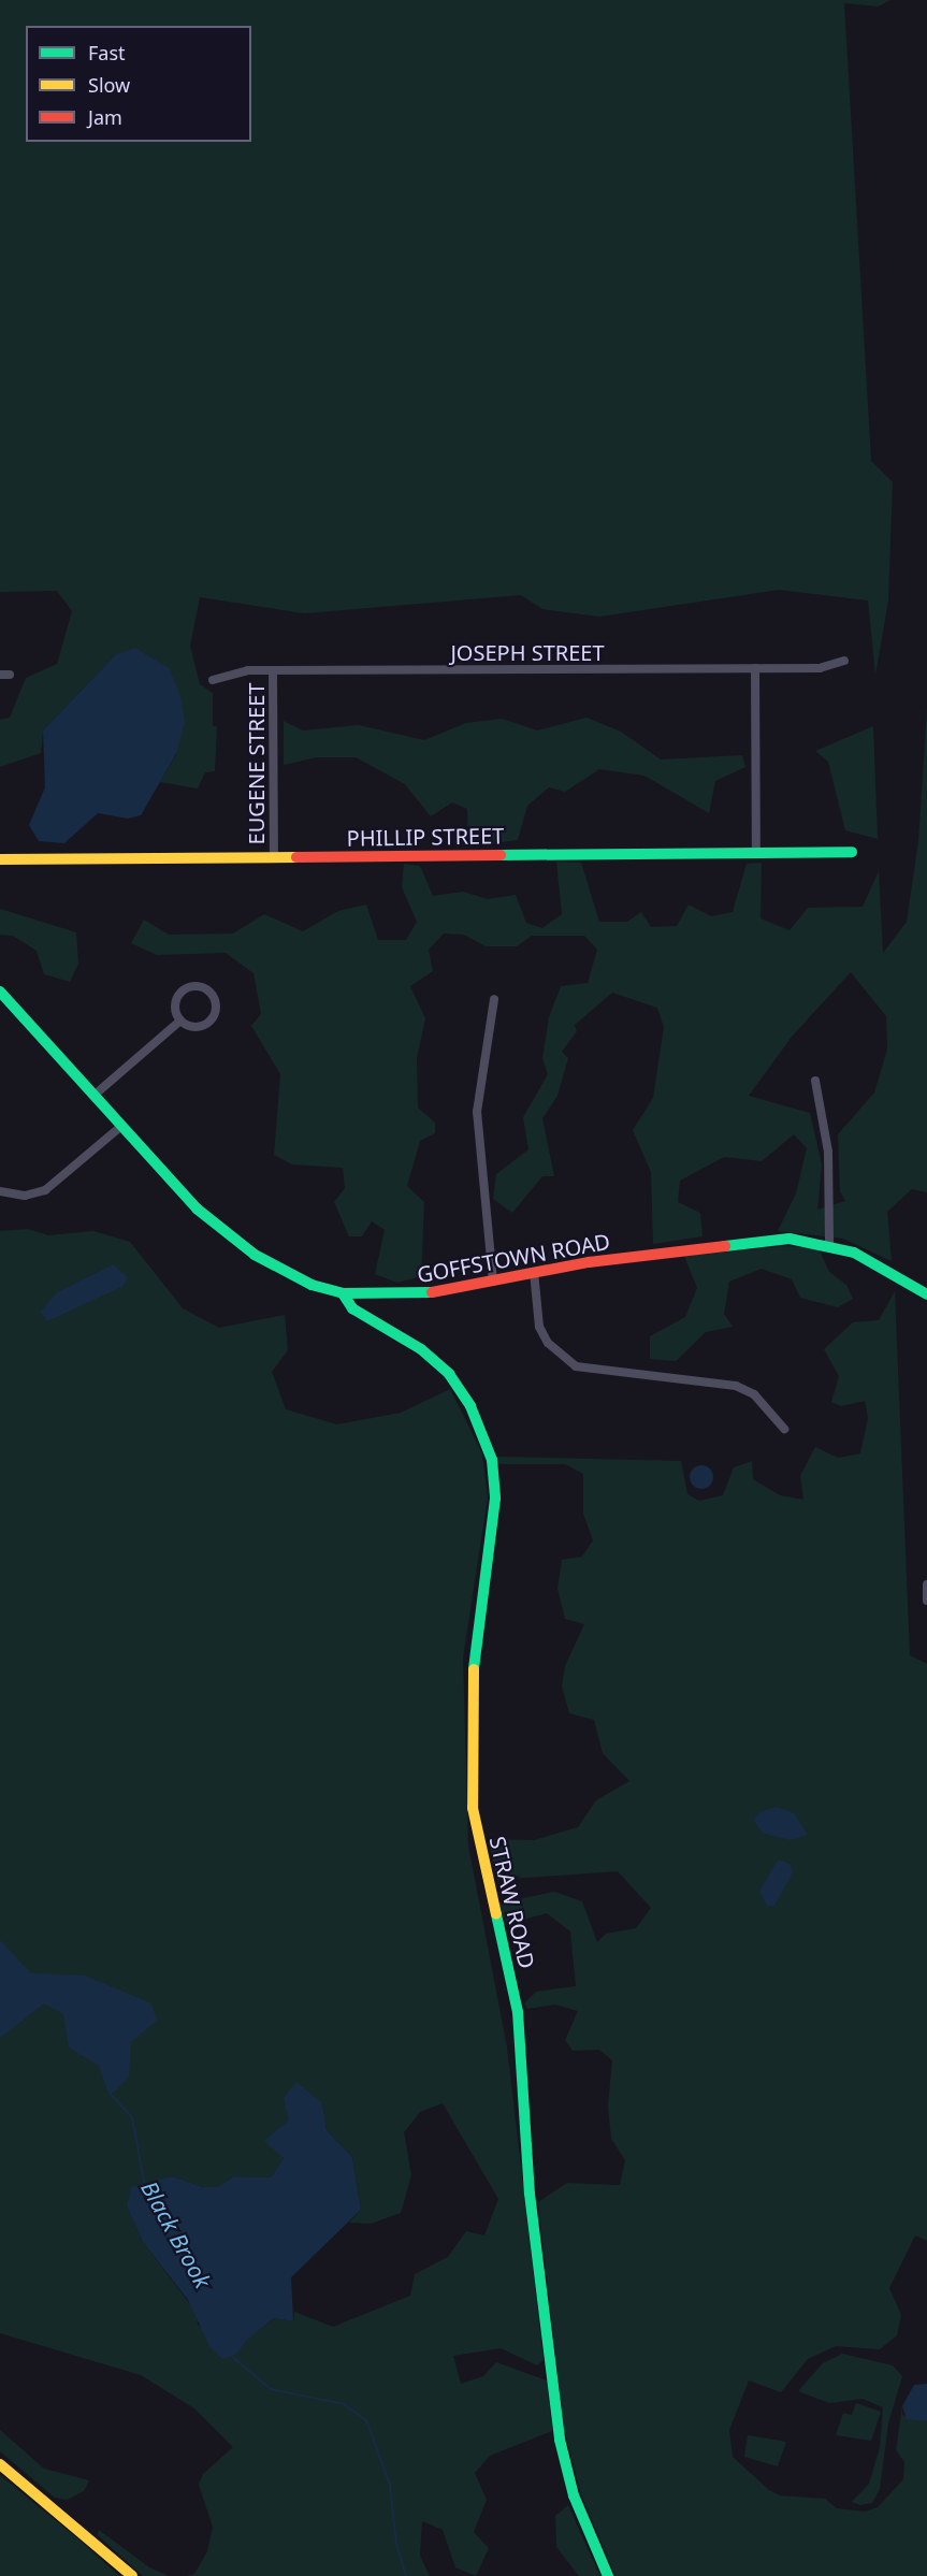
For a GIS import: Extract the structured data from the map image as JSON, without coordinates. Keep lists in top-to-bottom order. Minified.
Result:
{"streets":{"street":["JOSEPH STREET","EUGENE STREET","PHILLIP STREET","GOFFSTOWN ROAD","STRAW ROAD"]},"crossings":[["JOSEPH STREET","EUGENE STREET"],["EUGENE STREET","PHILLIP STREET"],["GOFFSTOWN ROAD","STRAW ROAD"]],"water":["Black Brook"],"legend":["Fast","Slow","Jam"]}
